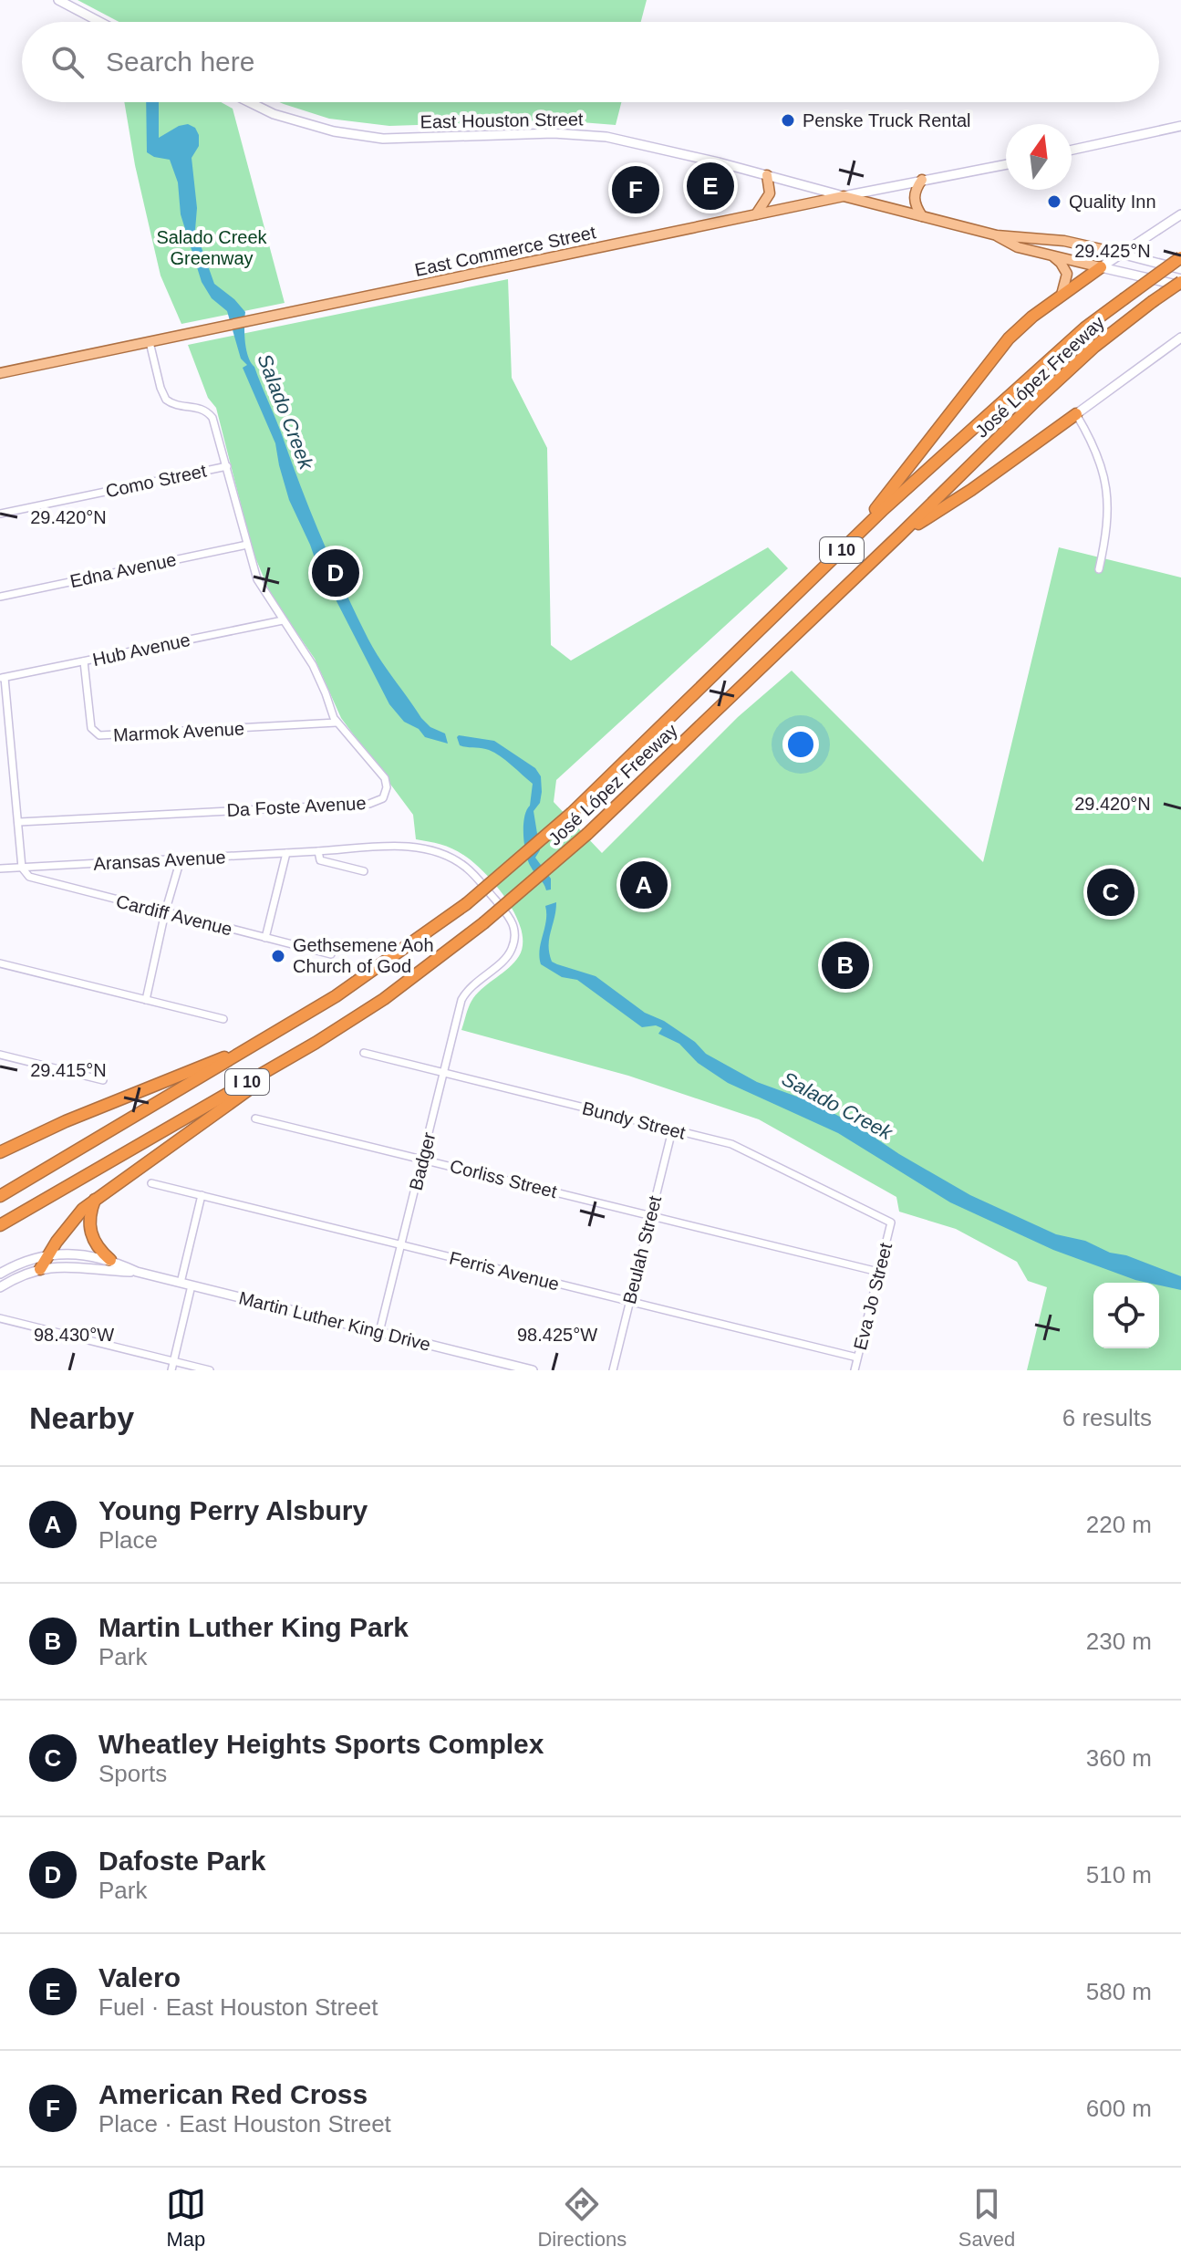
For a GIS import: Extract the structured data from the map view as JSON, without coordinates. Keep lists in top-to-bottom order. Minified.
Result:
{"streets":{"highway":["José López Freeway","I 10"],"main road":["East Houston Street","East Commerce Street","Martin Luther King Drive"],"street":["Como Street","Edna Avenue","Hub Avenue","Marmok Avenue","Da Foste Avenue","Aransas Avenue","Cardiff Avenue","Bundy Street","Badger","Corliss Street","Beulah Street","Ferris Avenue","Eva Jo Street"]},"crossings":[["East Houston Street","East Commerce Street"],["East Houston Street","José López Freeway"],["East Commerce Street","Da Foste Avenue"],["Como Street","Da Foste Avenue"],["Edna Avenue","Da Foste Avenue"],["Hub Avenue","Marmok Avenue"],["Hub Avenue","Da Foste Avenue"],["Marmok Avenue","Da Foste Avenue"],["Aransas Avenue","Cardiff Avenue"],["Aransas Avenue","Badger"],["Bundy Street","Badger"],["Bundy Street","Beulah Street"],["Bundy Street","Eva Jo Street"],["Badger","Corliss Street"],["Badger","Ferris Avenue"],["Badger","Martin Luther King Drive"],["Corliss Street","Beulah Street"],["Corliss Street","Eva Jo Street"],["Beulah Street","Ferris Avenue"],["Ferris Avenue","Eva Jo Street"]],"water":["Salado Creek"],"parks":["Salado Creek Greenway"],"places":["Penske Truck Rental","Quality Inn","Gethsemene Aoh Church of God"],"north":"top","page":{"search":"Search here","pins":["E","F","D","A","C","B"],"heading":["Nearby","6 results"],"list":[{"mark":"A","name":"Young Perry Alsbury","note":"Place","value":"220 m"},{"mark":"B","name":"Martin Luther King Park","note":"Park","value":"230 m"},{"mark":"C","name":"Wheatley Heights Sports Complex","note":"Sports","value":"360 m"},{"mark":"D","name":"Dafoste Park","note":"Park","value":"510 m"},{"mark":"E","name":"Valero","note":"Fuel · East Houston Street","value":"580 m"},{"mark":"F","name":"American Red Cross","note":"Place · East Houston Street","value":"600 m"}],"nav":["Map","Directions","Saved"]},"coordinates":["29.425°N","29.420°N","29.415°N","98.430°W","98.425°W"]}
